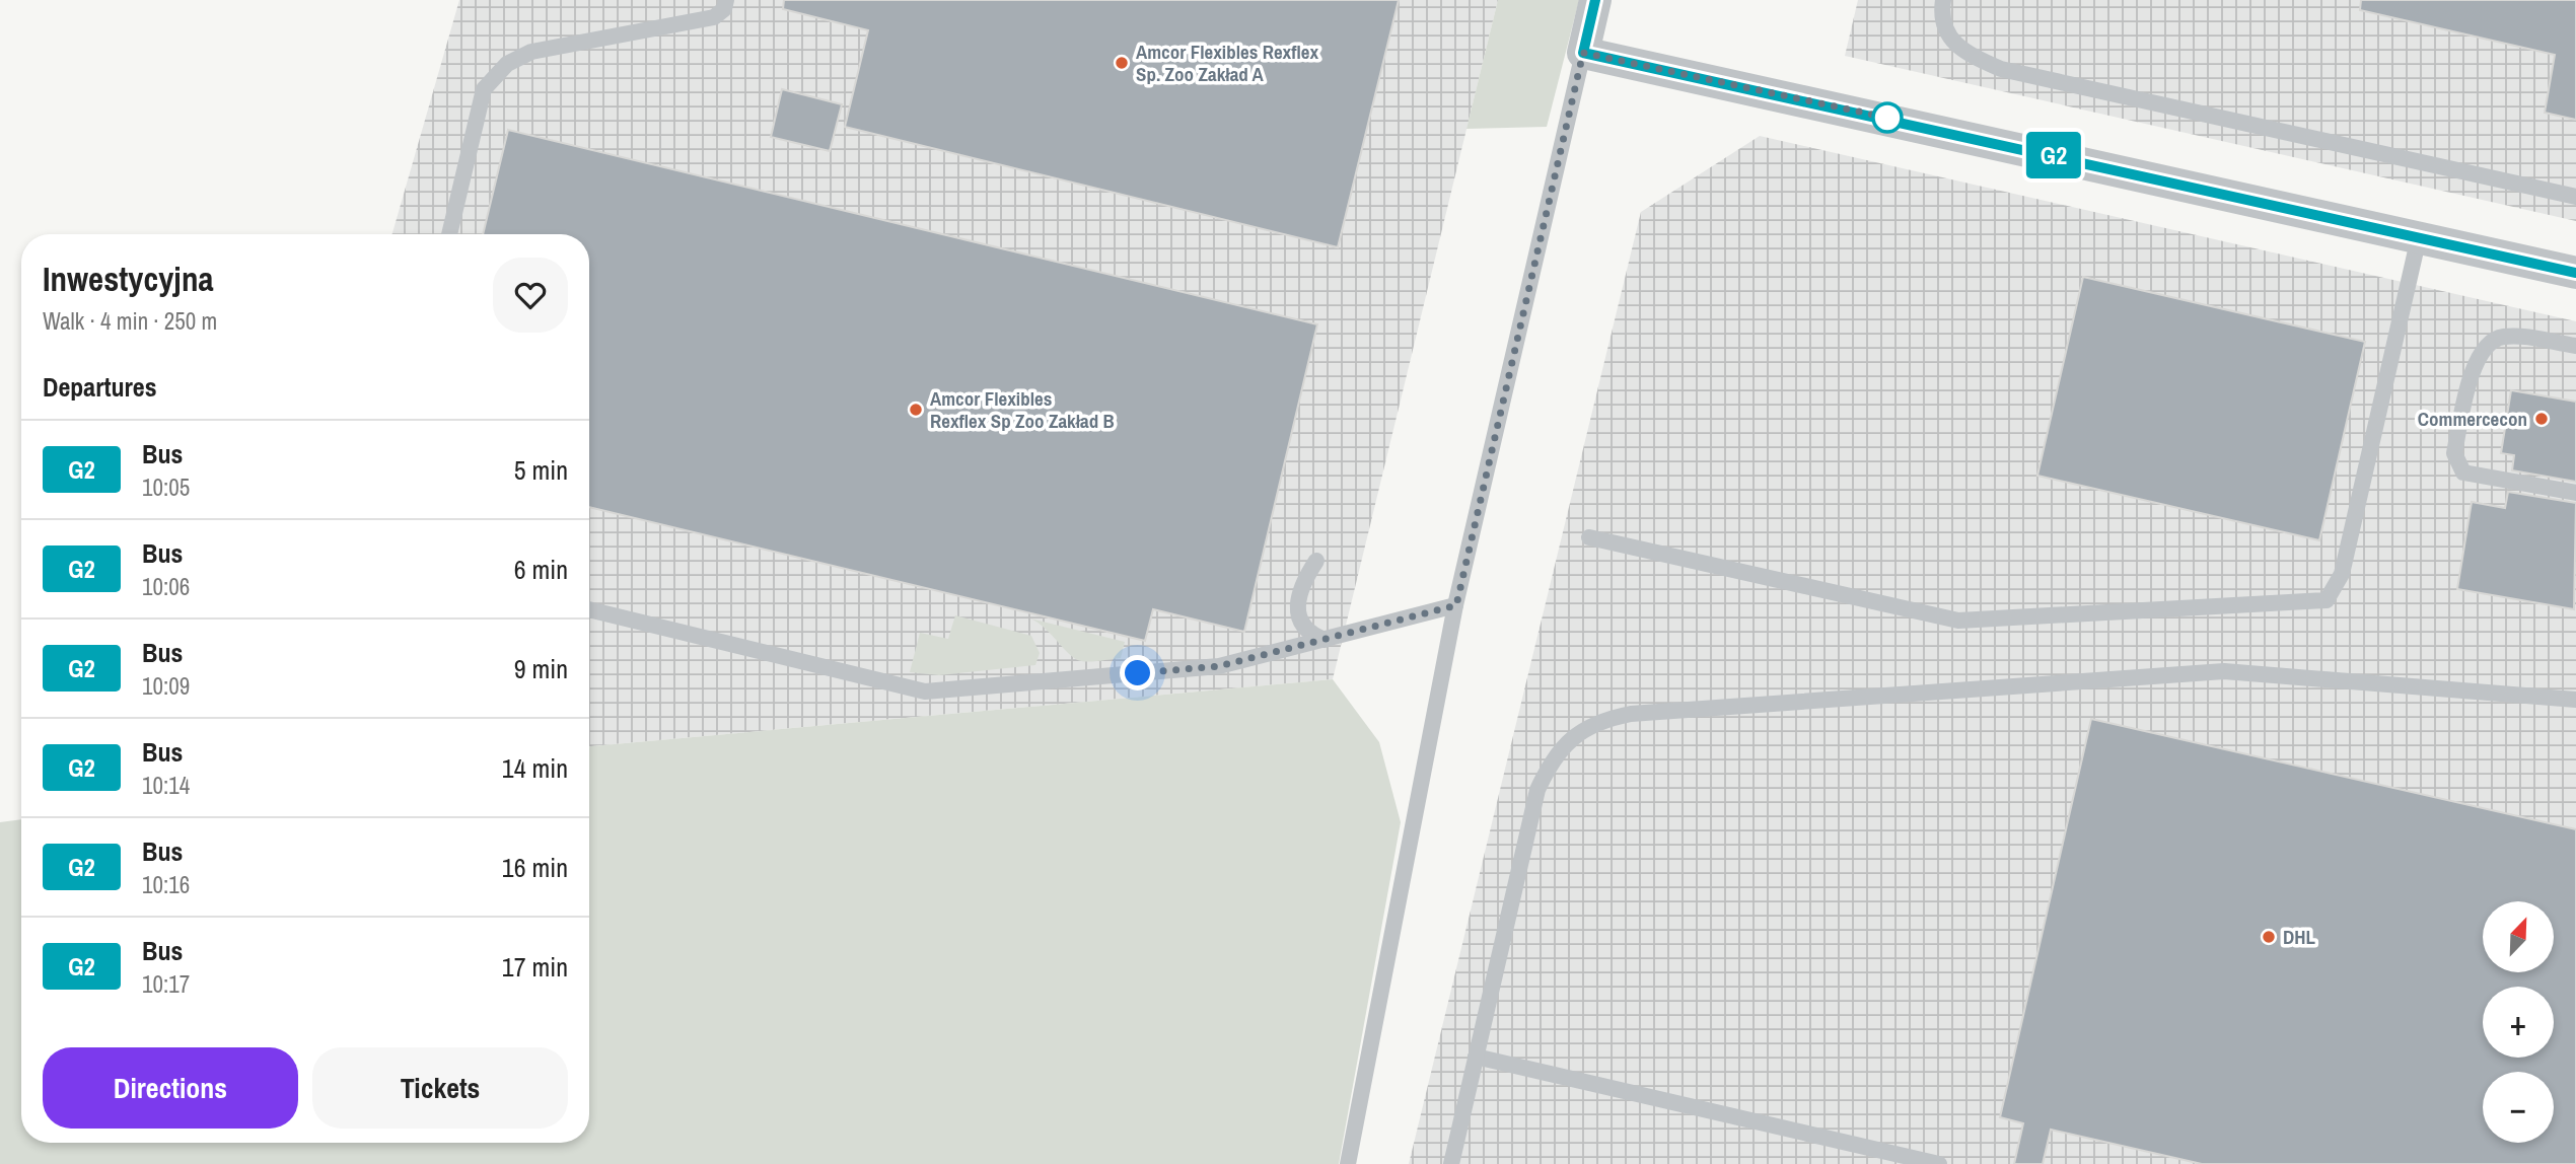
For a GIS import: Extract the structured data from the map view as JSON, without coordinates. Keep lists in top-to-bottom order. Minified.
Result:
{"places":["Amcor Flexibles Rexflex Sp. Zoo Zakład A","Amcor Flexibles Rexflex Sp Zoo Zakład B","Commercecon","DHL"],"lines":["bus line G2"],"north":"top right","page":{"on_map":"G2","heading":[["Inwestycyjna","Walk · 4 min · 250 m"],"Departures"],"list":[{"mark":"G2","name":"Bus","note":"10:05","value":"5 min"},{"mark":"G2","name":"Bus","note":"10:06","value":"6 min"},{"mark":"G2","name":"Bus","note":"10:09","value":"9 min"},{"mark":"G2","name":"Bus","note":"10:14","value":"14 min"},{"mark":"G2","name":"Bus","note":"10:16","value":"16 min"},{"mark":"G2","name":"Bus","note":"10:17","value":"17 min"}],"map_buttons":["+","−"],"buttons":["Directions","Tickets"]}}
